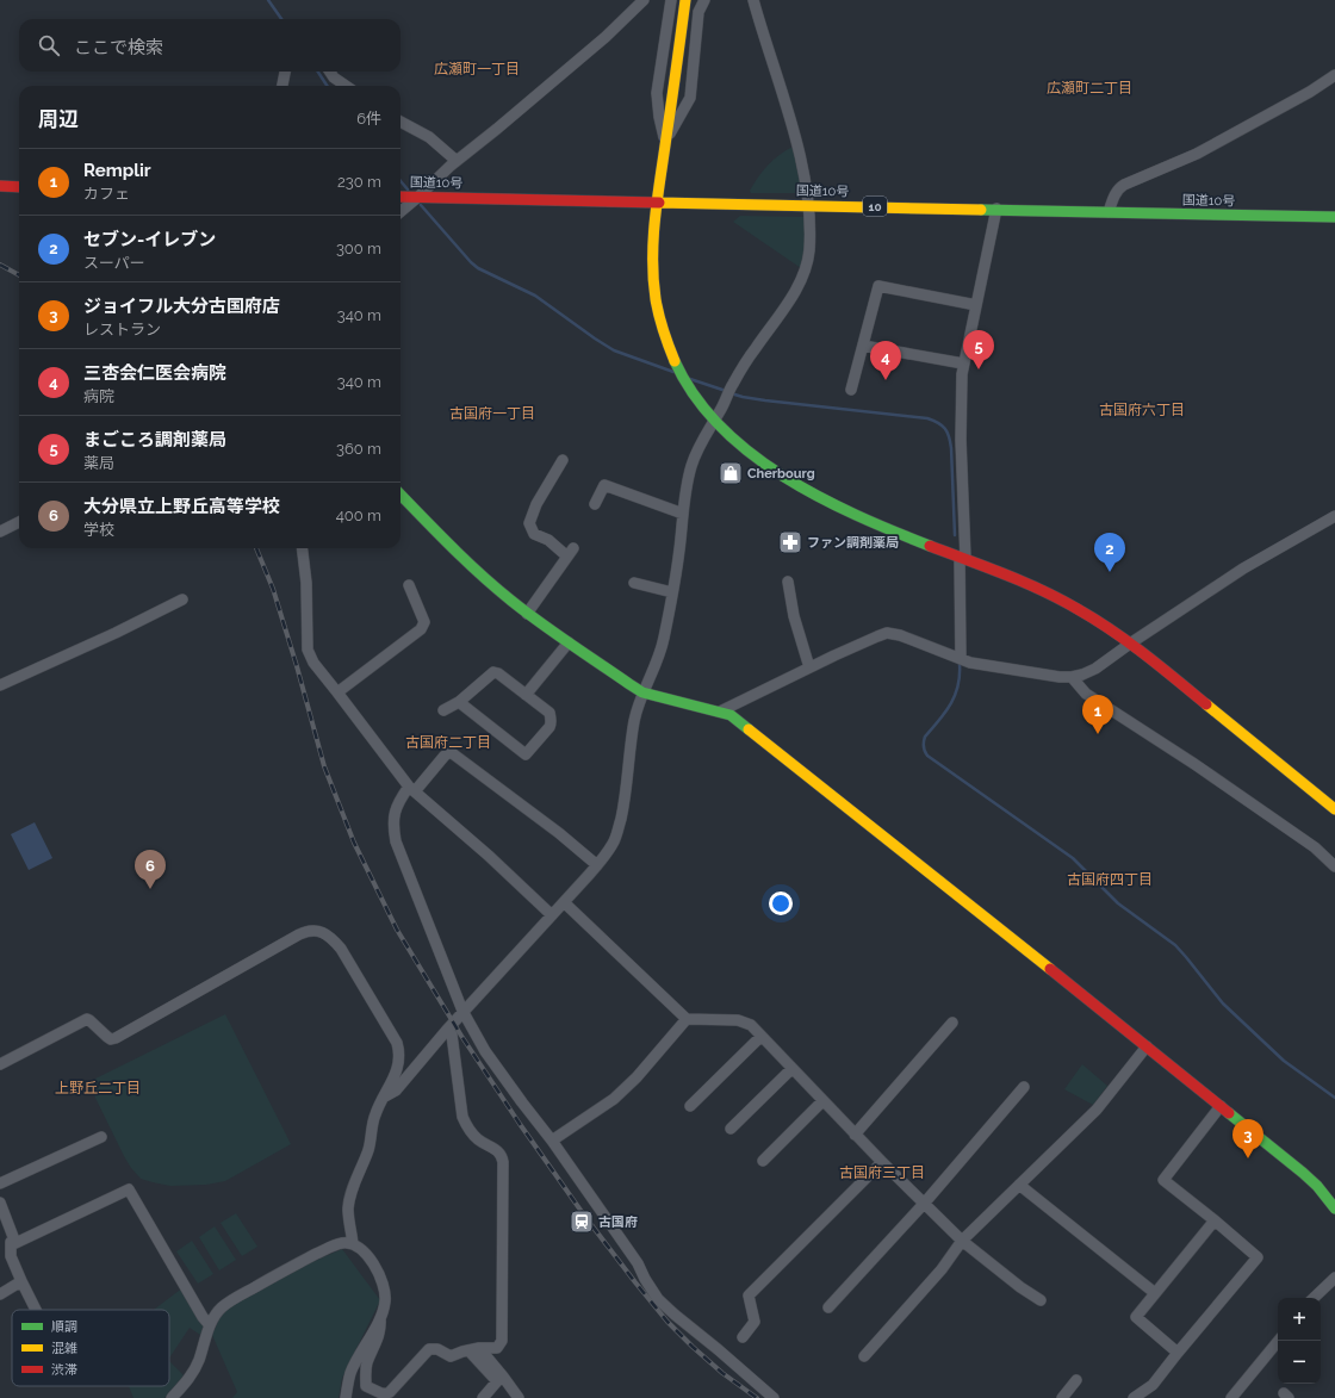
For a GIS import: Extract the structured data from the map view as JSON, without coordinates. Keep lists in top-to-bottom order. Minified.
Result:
{"streets":{"main road":["国道10号","10"]},"districts":["広瀬町一丁目","広瀬町二丁目","古国府六丁目","古国府一丁目","古国府二丁目","古国府四丁目","上野丘二丁目","古国府三丁目"],"places":{"shop":["Cherbourg"],"pharmacy":["ファン調剤薬局"],"station":["古国府"]},"legend":["順調","混雑","渋滞"],"page":{"search":"ここで検索","heading":["周辺","6件"],"list":[{"mark":"1","name":"Remplir","note":"カフェ","value":"230 m"},{"mark":"2","name":"セブン-イレブン","note":"スーパー","value":"300 m"},{"mark":"3","name":"ジョイフル大分古国府店","note":"レストラン","value":"340 m"},{"mark":"4","name":"三杏会仁医会病院","note":"病院","value":"340 m"},{"mark":"5","name":"まごころ調剤薬局","note":"薬局","value":"360 m"},{"mark":"6","name":"大分県立上野丘高等学校","note":"学校","value":"400 m"}],"pins":["5","4","2","1","6","3"],"map_buttons":["+","−"]}}
